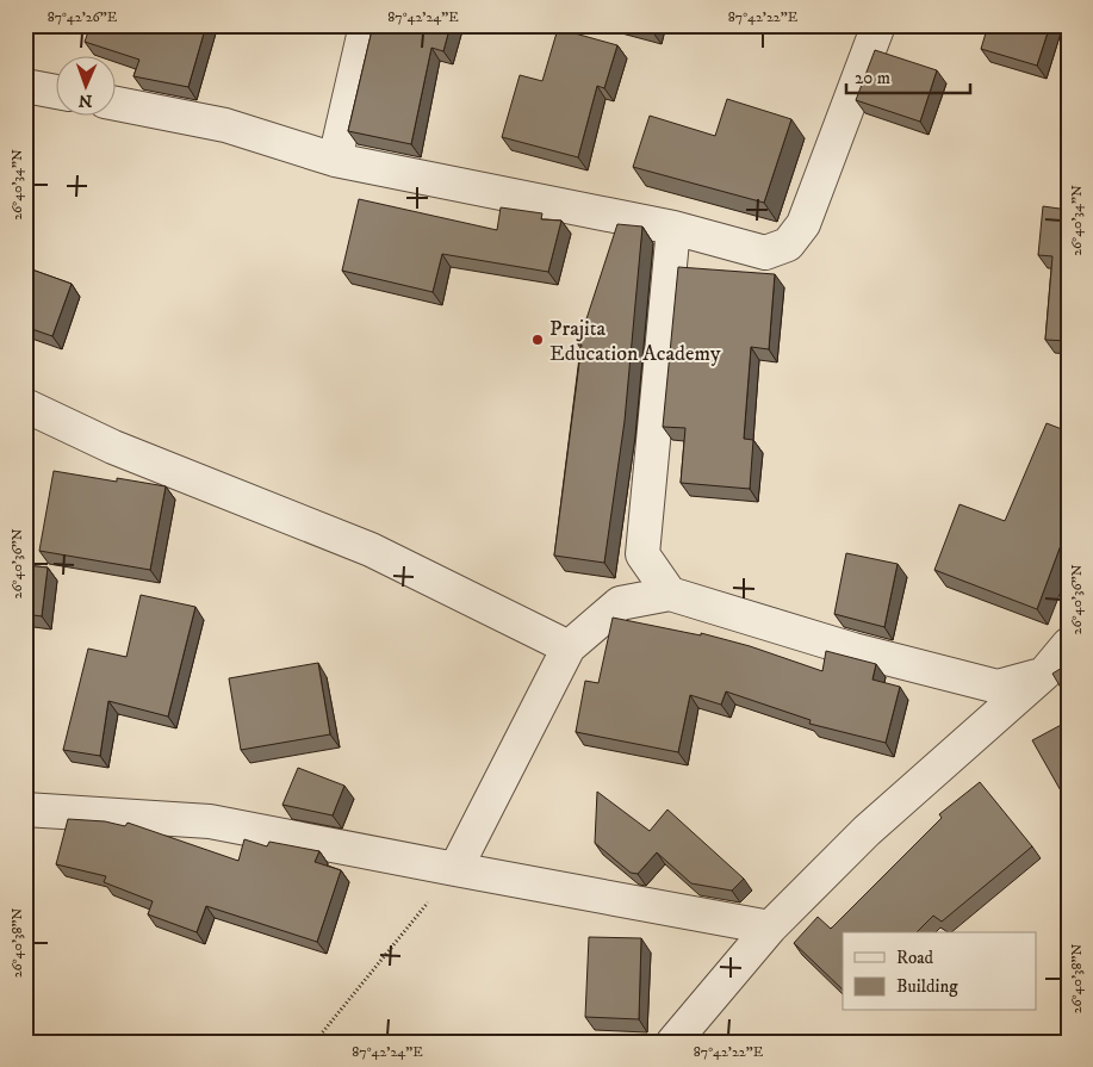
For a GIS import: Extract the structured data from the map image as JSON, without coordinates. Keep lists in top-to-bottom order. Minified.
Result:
{"places":["Prajita Education Academy"],"legend":["Road","Building"],"scale_bar":"20 m","north":"bottom","coordinates":["87°42'26\"E","87°42'24\"E","87°42'22\"E","26°40'34\"N","26°40'36\"N","26°40'38\"N"]}
